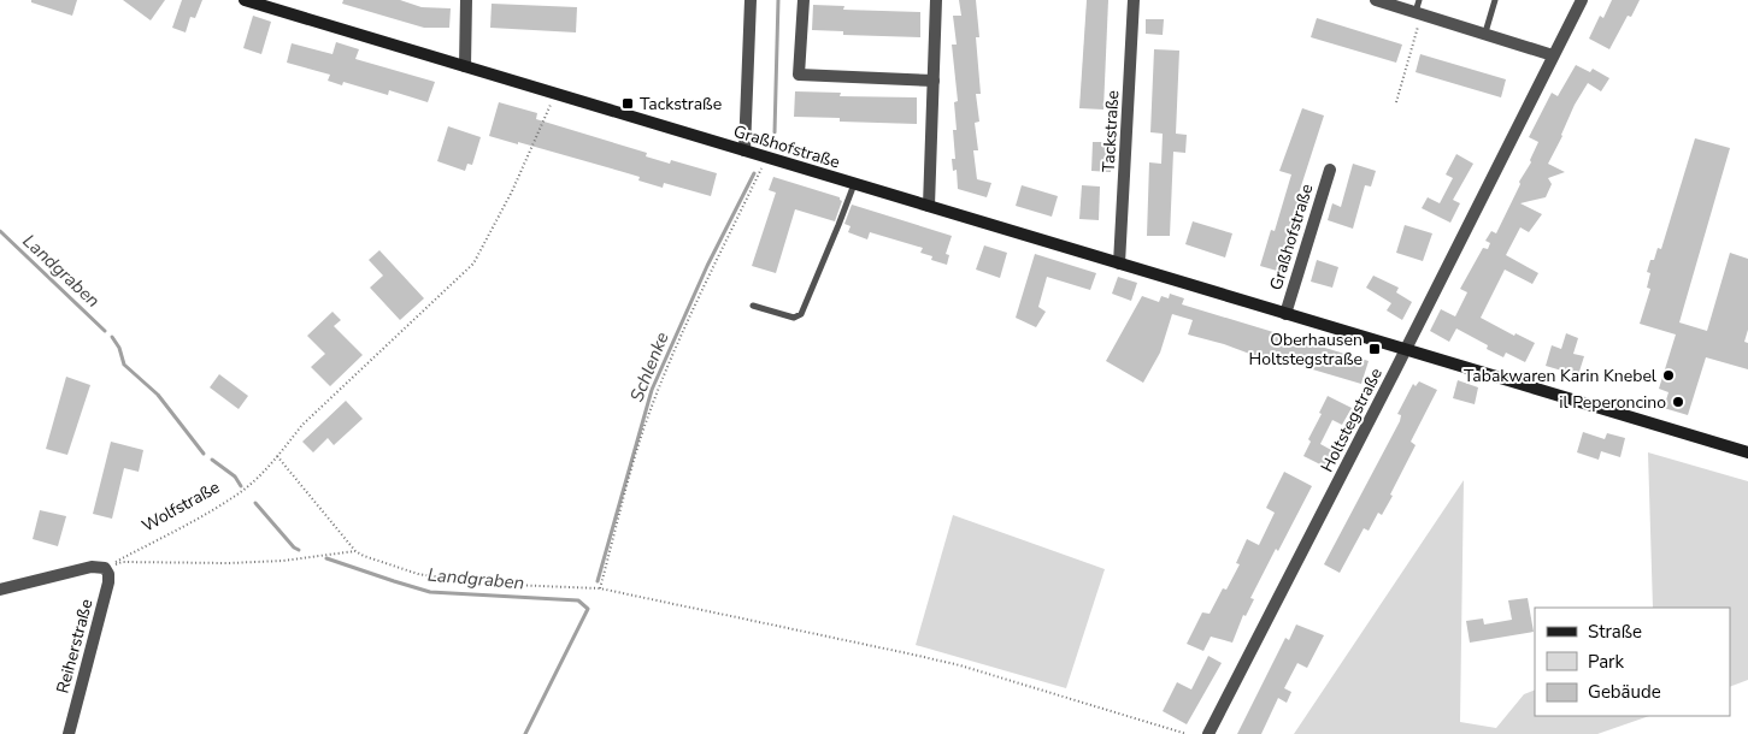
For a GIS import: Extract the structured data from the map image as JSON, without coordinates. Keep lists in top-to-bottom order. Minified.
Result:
{"streets":{"street":["Tackstraße","Graßhofstraße","Holtstegstraße","Reiherstraße"],"path":["Wolfstraße"]},"crossings":[["Tackstraße","Graßhofstraße"],["Graßhofstraße","Holtstegstraße"],["Graßhofstraße","Wolfstraße"],["Wolfstraße","Reiherstraße"]],"water":["Landgraben","Schlenke"],"places":{"transit":["Tackstraße","Oberhausen Holtstegstraße"],"other":["Tabakwaren Karin Knebel","il Peperoncino"]},"legend":["Straße","Park","Gebäude"]}
